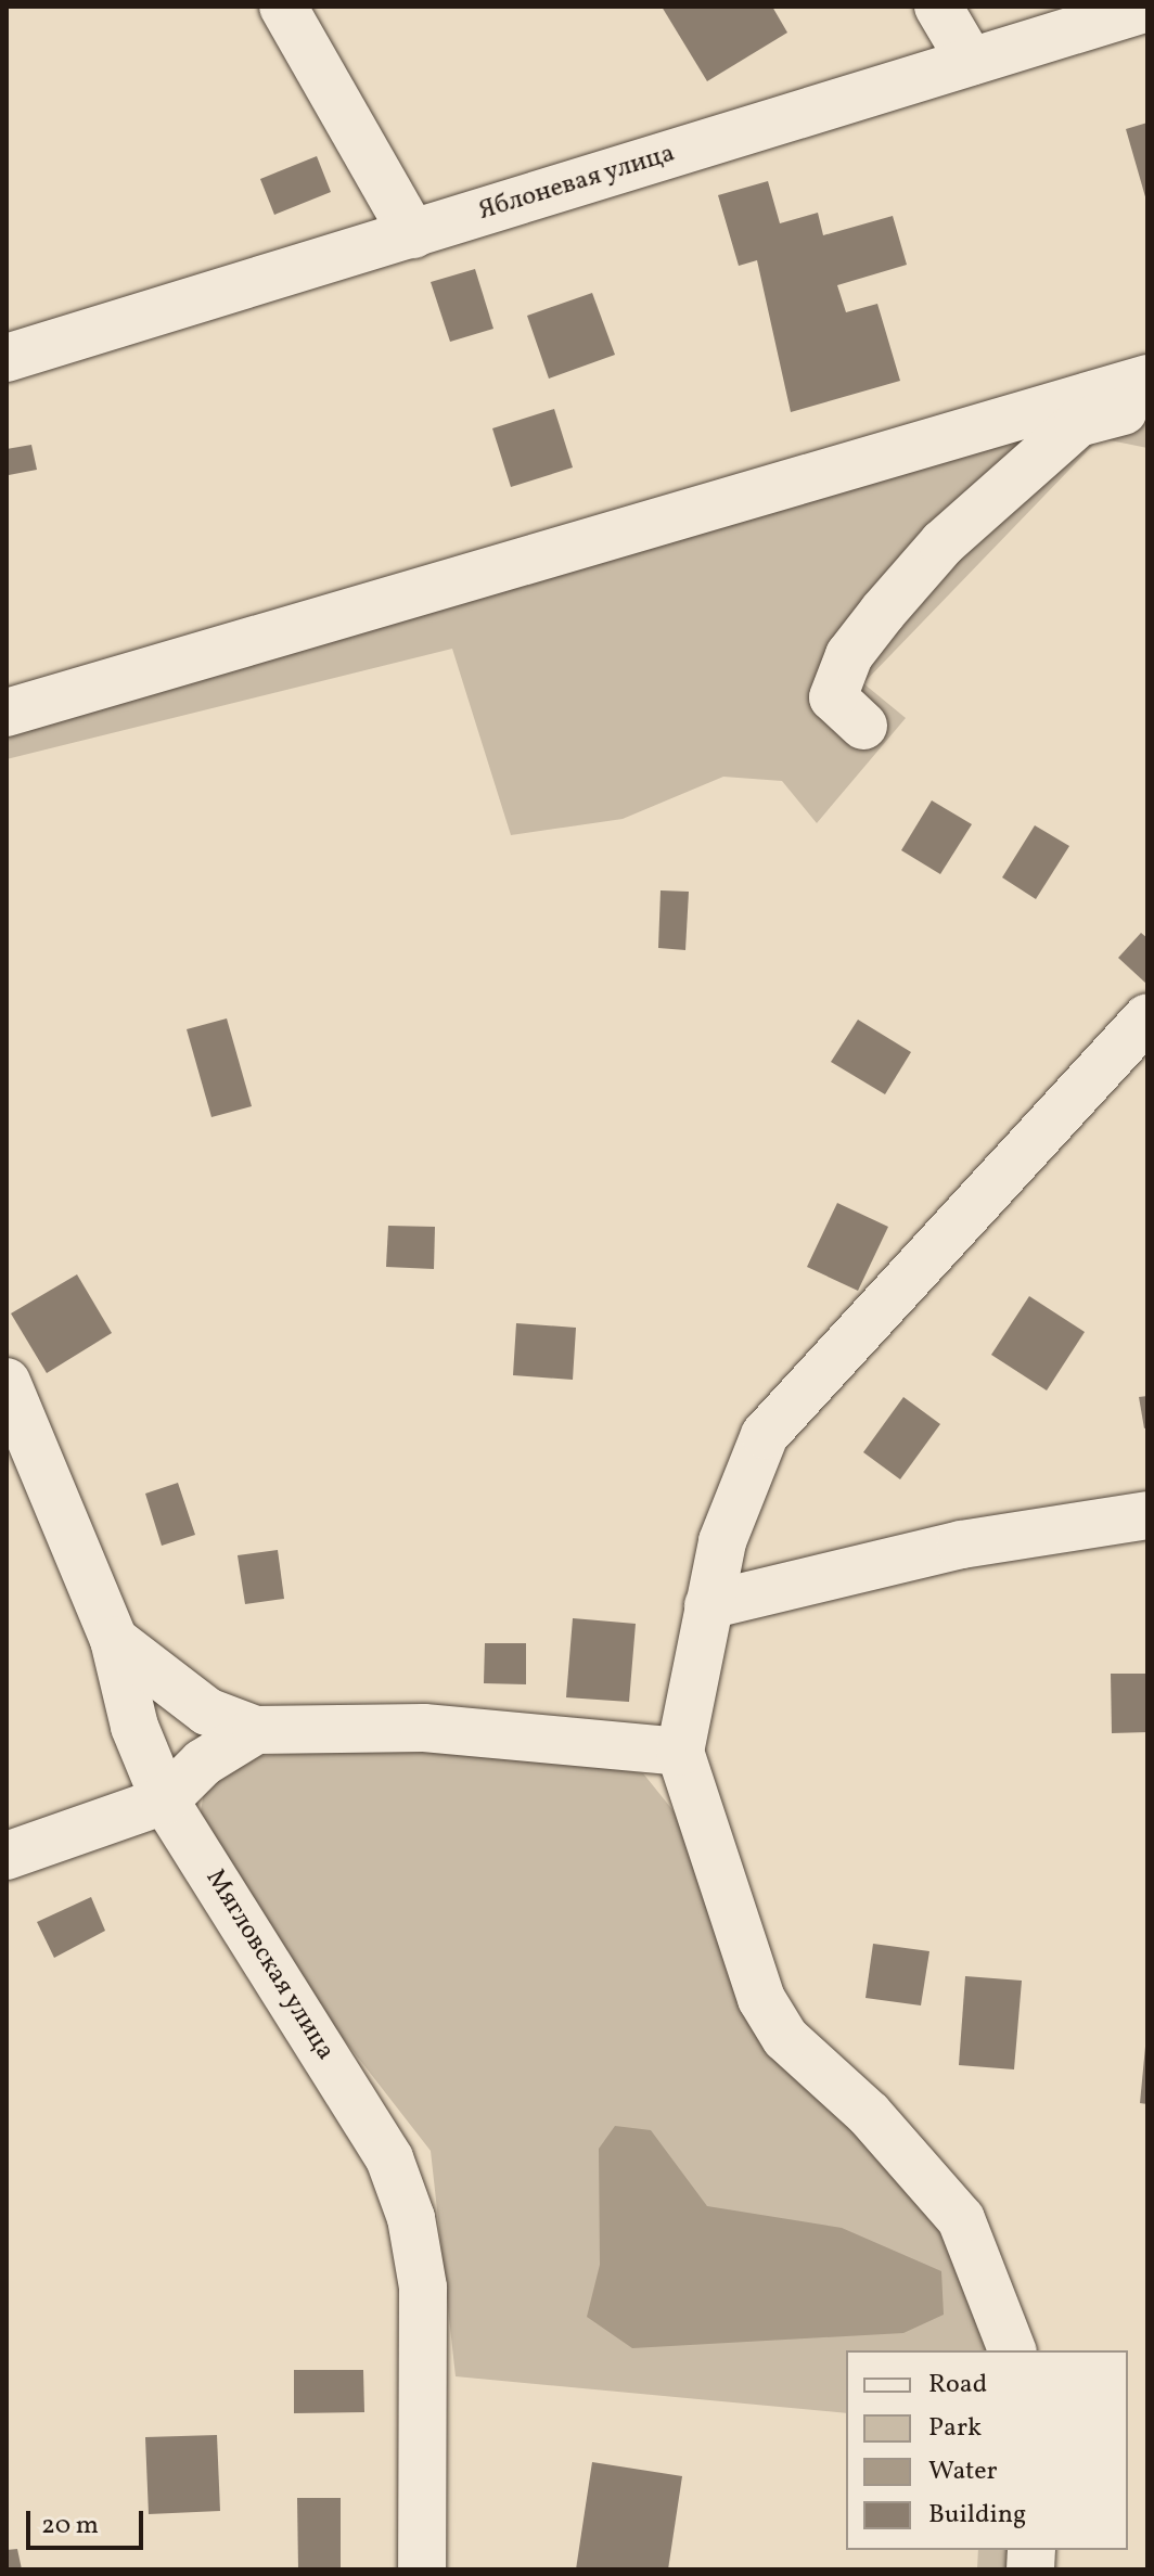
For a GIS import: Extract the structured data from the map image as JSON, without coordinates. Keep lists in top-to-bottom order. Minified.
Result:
{"streets":{"street":["Яблоневая улица","Мягловская улица"]},"legend":["Road","Park","Water","Building"],"scale_bar":"20 m"}
